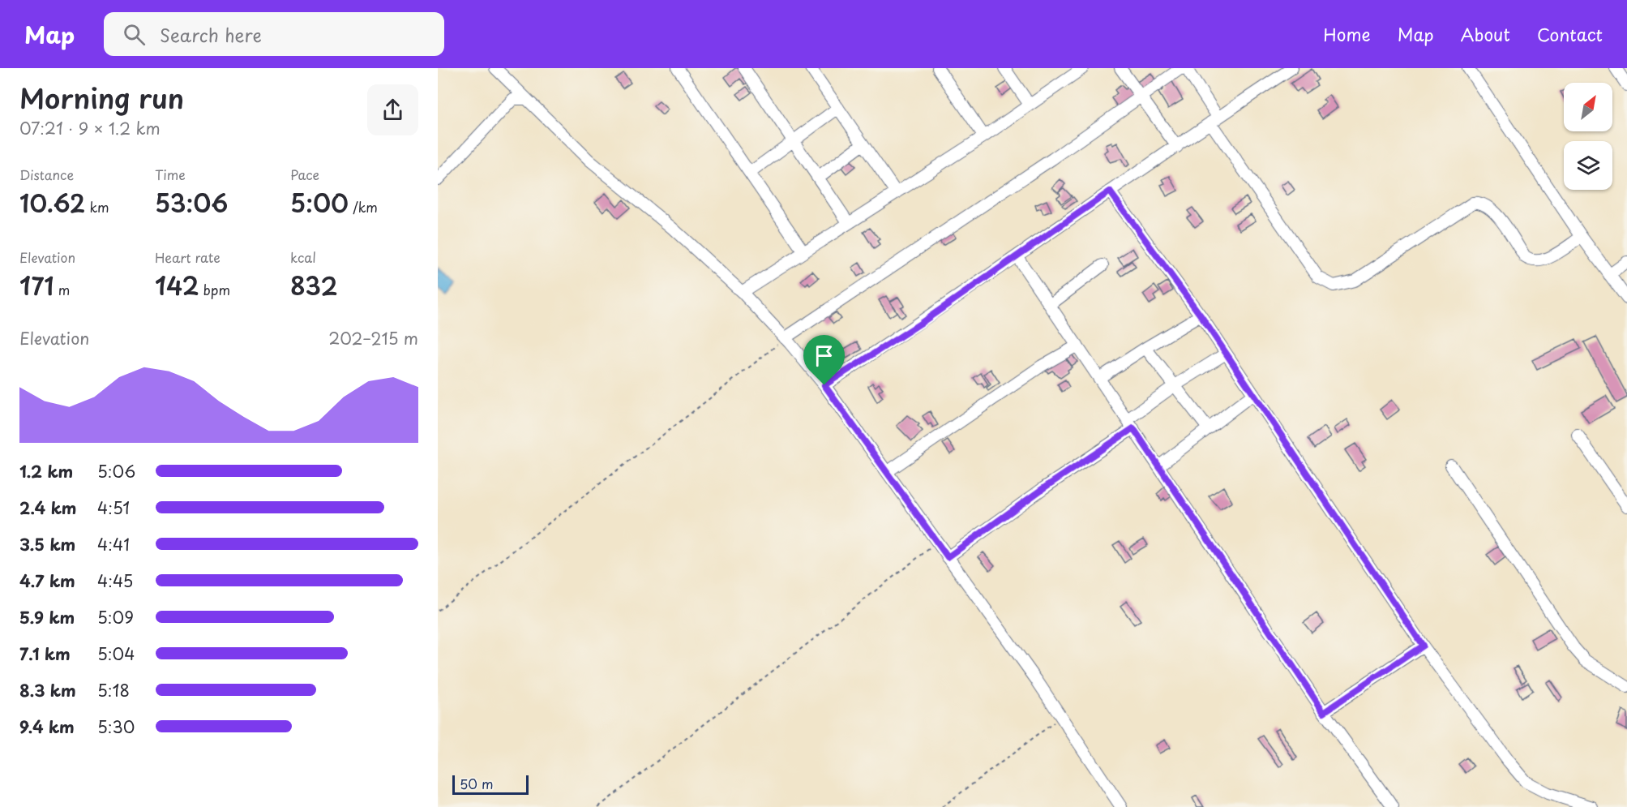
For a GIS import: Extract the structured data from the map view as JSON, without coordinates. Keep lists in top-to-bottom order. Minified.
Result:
{"scale_bar":"50 m","north":"top right","page":{"header":"Map","search":"Search here","nav":["Home","Map","About","Contact"],"heading":["Morning run","07:21 · 9 × 1.2 km"],"stats":[["Distance","10.62 km"],["Time","53:06"],["Pace","5:00 /km"],["Elevation","171 m"],["Heart rate","142 bpm"],["kcal","832"]],"chart":["Elevation","202–215 m"],"list":[{"name":"1.2 km","note":"5:06"},{"name":"2.4 km","note":"4:51"},{"name":"3.5 km","note":"4:41"},{"name":"4.7 km","note":"4:45"},{"name":"5.9 km","note":"5:09"},{"name":"7.1 km","note":"5:04"},{"name":"8.3 km","note":"5:18"},{"name":"9.4 km","note":"5:30"}],"scale":"50 m"}}
